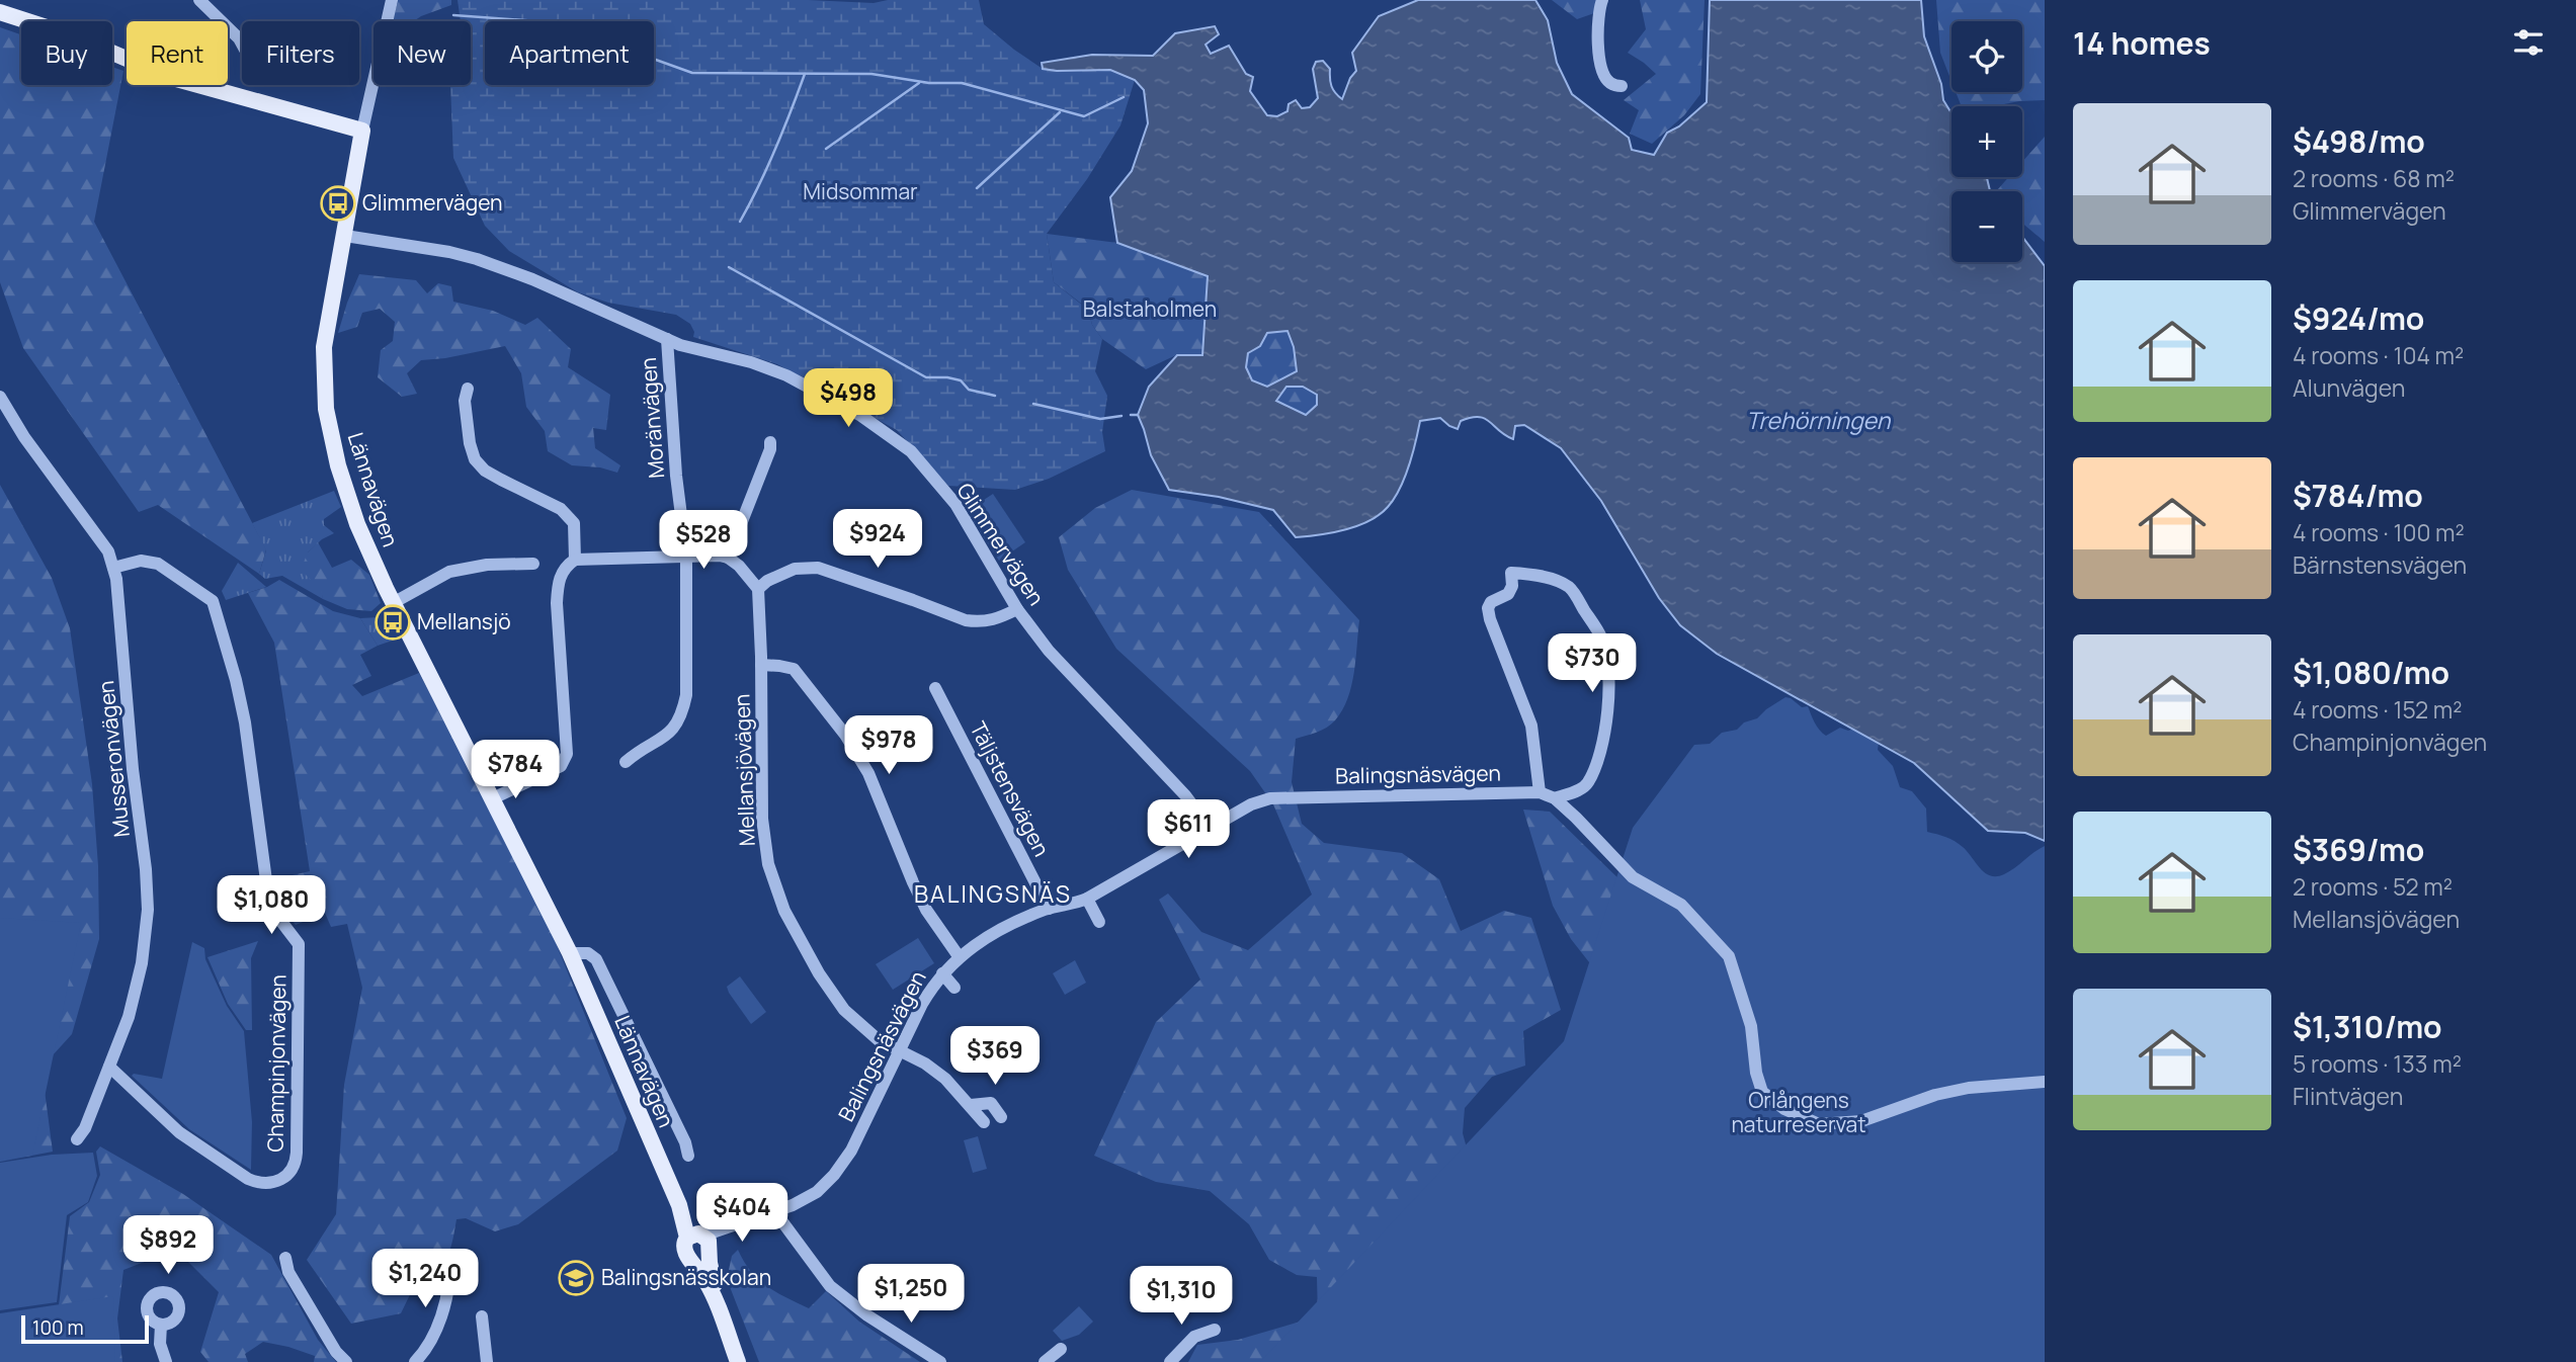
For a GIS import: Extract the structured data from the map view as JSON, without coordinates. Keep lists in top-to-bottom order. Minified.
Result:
{"streets":{"main road":["Lännavägen"],"street":["Moränvägen","Glimmervägen","Musseronvägen","Mellansjövägen","Balingsnäsvägen","Täljstensvägen","Champinjonvägen"]},"crossings":[["Moränvägen","Glimmervägen"],["Lännavägen","Glimmervägen"],["Lännavägen","Balingsnäsvägen"],["Glimmervägen","Balingsnäsvägen"],["Musseronvägen","Champinjonvägen"],["Mellansjövägen","Balingsnäsvägen"],["Balingsnäsvägen","Täljstensvägen"]],"districts":["BALINGSNÄS"],"water":["Trehörningen"],"parks":["Midsommar","Balstaholmen","Orlångens naturreservat"],"places":{"bus stop":["Glimmervägen","Mellansjö"],"school or university":["Balingsnässkolan"]},"scale_bar":"100 m","page":{"heading":"14 homes","map_buttons":["+","−"],"chip":["Buy","Rent","Filters","New","Apartment"],"list":[{"name":"$498/mo","note":"2 rooms · 68 m² · Glimmervägen"},{"name":"$924/mo","note":"4 rooms · 104 m² · Alunvägen"},{"name":"$784/mo","note":"4 rooms · 100 m² · Bärnstensvägen"},{"name":"$1,080/mo","note":"4 rooms · 152 m² · Champinjonvägen"},{"name":"$369/mo","note":"2 rooms · 52 m² · Mellansjövägen"},{"name":"$1,310/mo","note":"5 rooms · 133 m² · Flintvägen"}],"price":["$498","$924","$528","$730","$978","$784","$611","$1,080","$369","$404","$892","$1,240","$1,250","$1,310"],"scale":"100 m"}}
